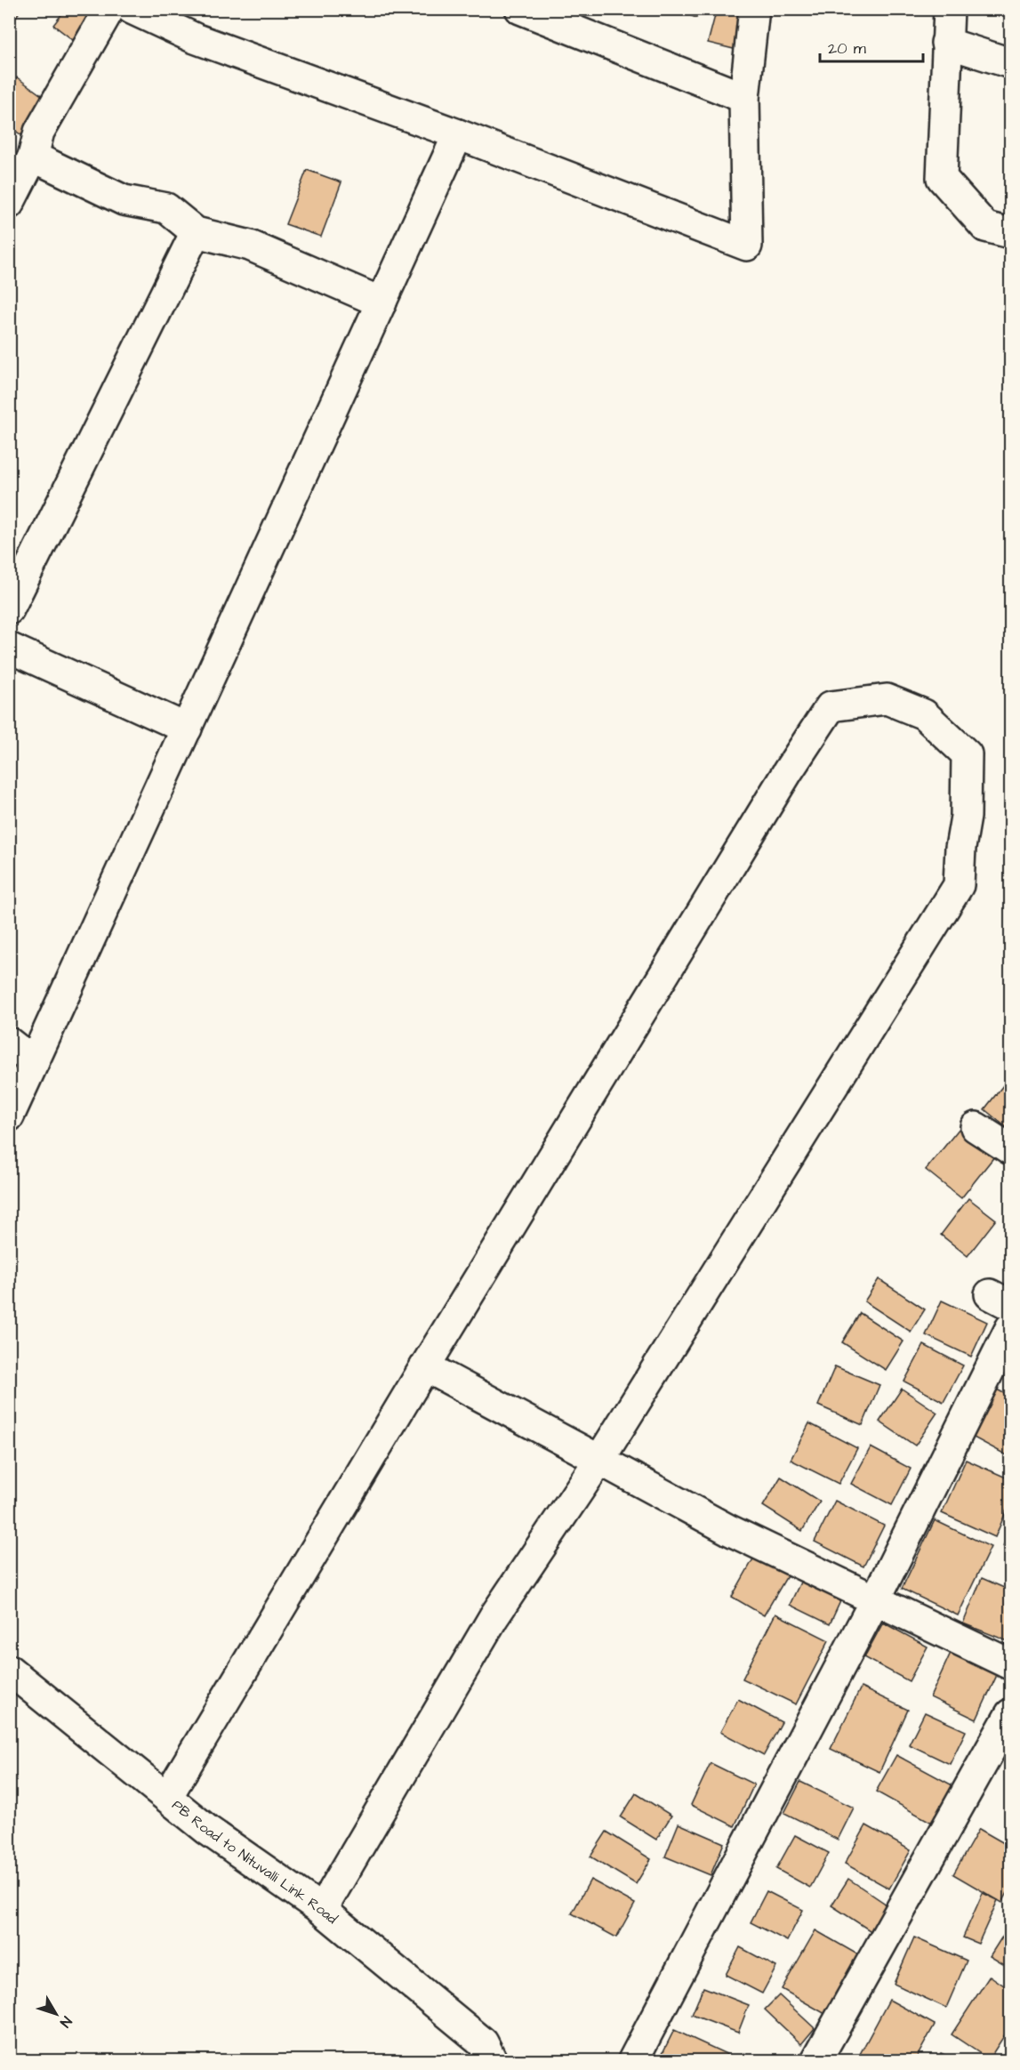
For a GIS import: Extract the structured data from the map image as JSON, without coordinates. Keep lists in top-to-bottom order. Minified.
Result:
{"streets":{"street":["PB Road to Nituvalli Link Road"]},"scale_bar":"20 m","north":"bottom right"}
